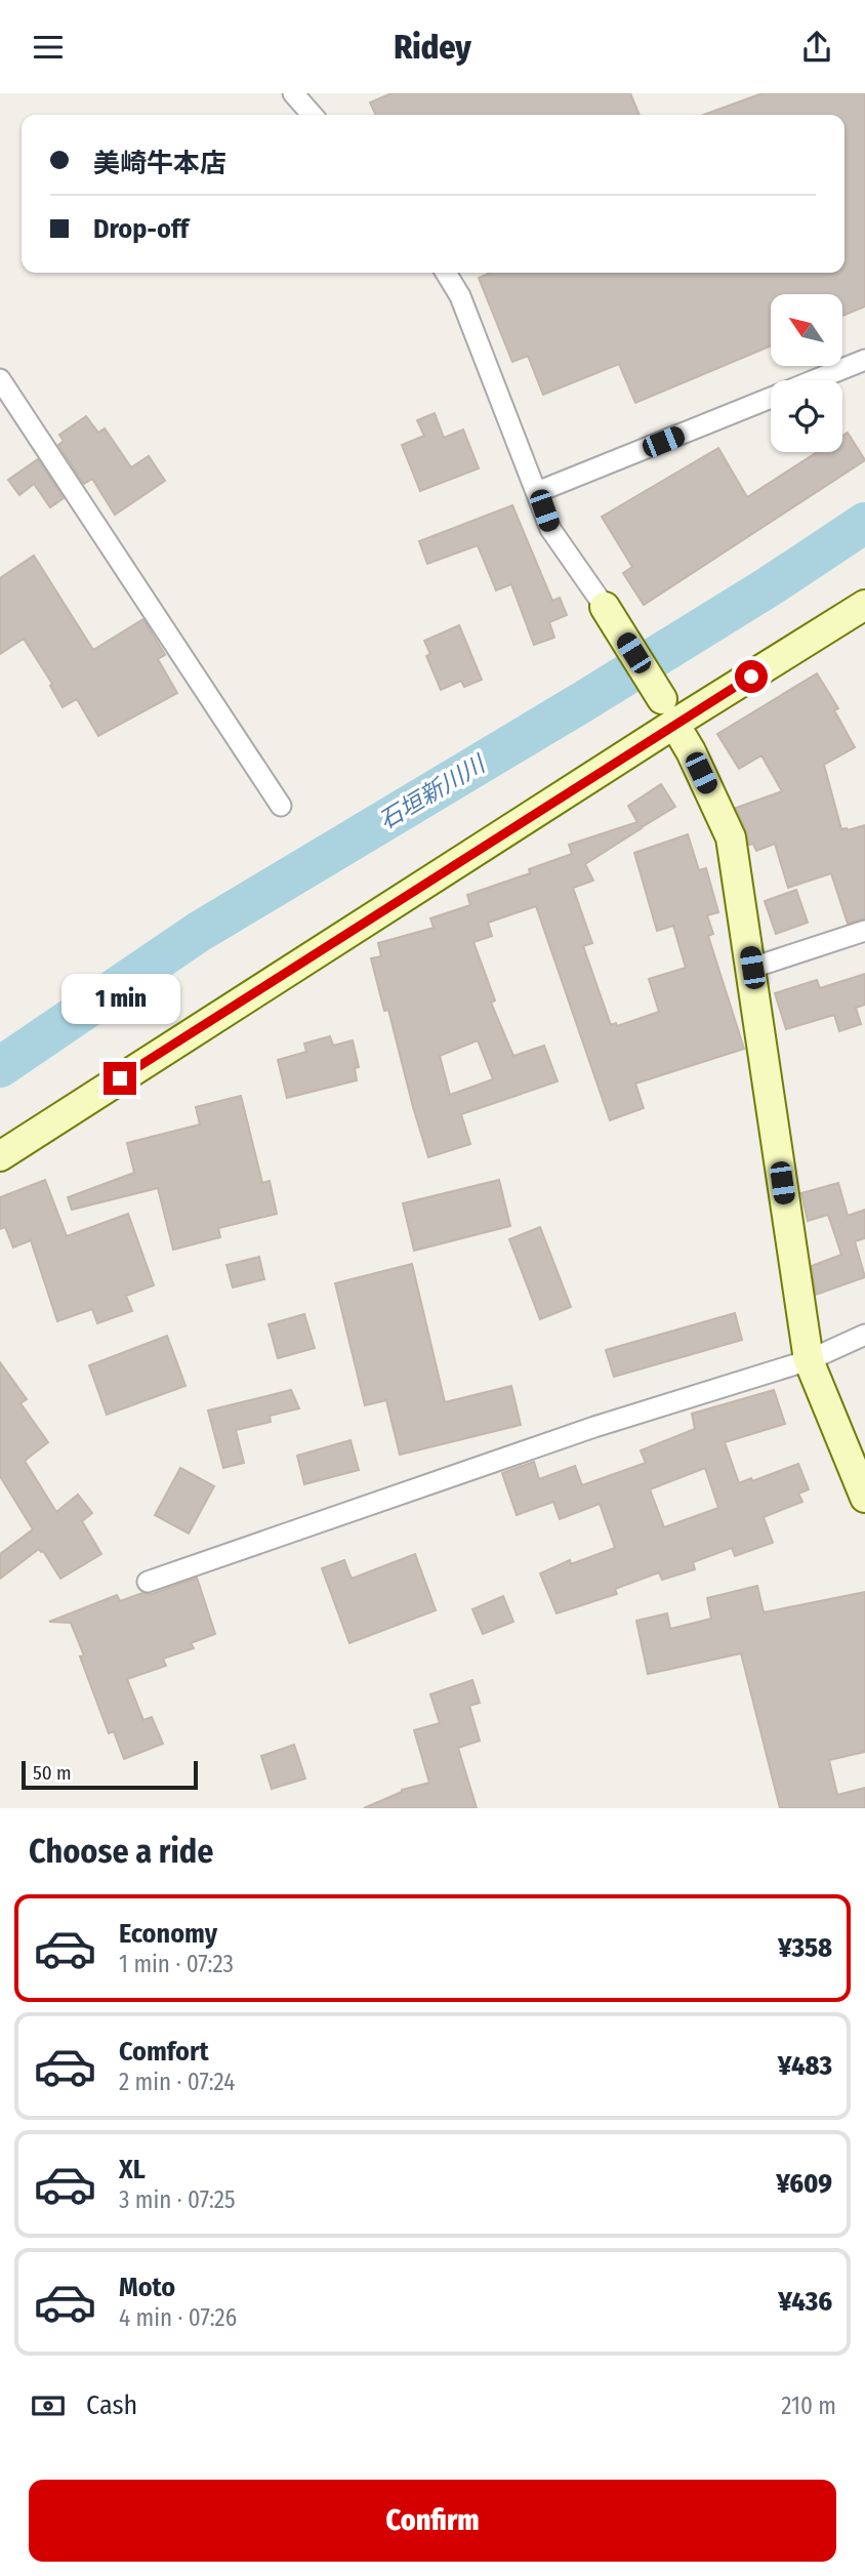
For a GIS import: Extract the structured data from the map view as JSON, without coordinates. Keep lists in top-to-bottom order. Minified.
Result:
{"water":["石垣新川川"],"scale_bar":"50 m","north":"top left","page":{"header":"Ridey","banner":["美崎牛本店","Drop-off"],"bubble":"1 min","scale":"50 m","heading":"Choose a ride","list":[{"name":"Economy","note":"1 min · 07:23","value":"¥358"},{"name":"Comfort","note":"2 min · 07:24","value":"¥483"},{"name":"XL","note":"3 min · 07:25","value":"¥609"},{"name":"Moto","note":"4 min · 07:26","value":"¥436"}],"pay":["Cash","210 m"],"buttons":"Confirm"}}
